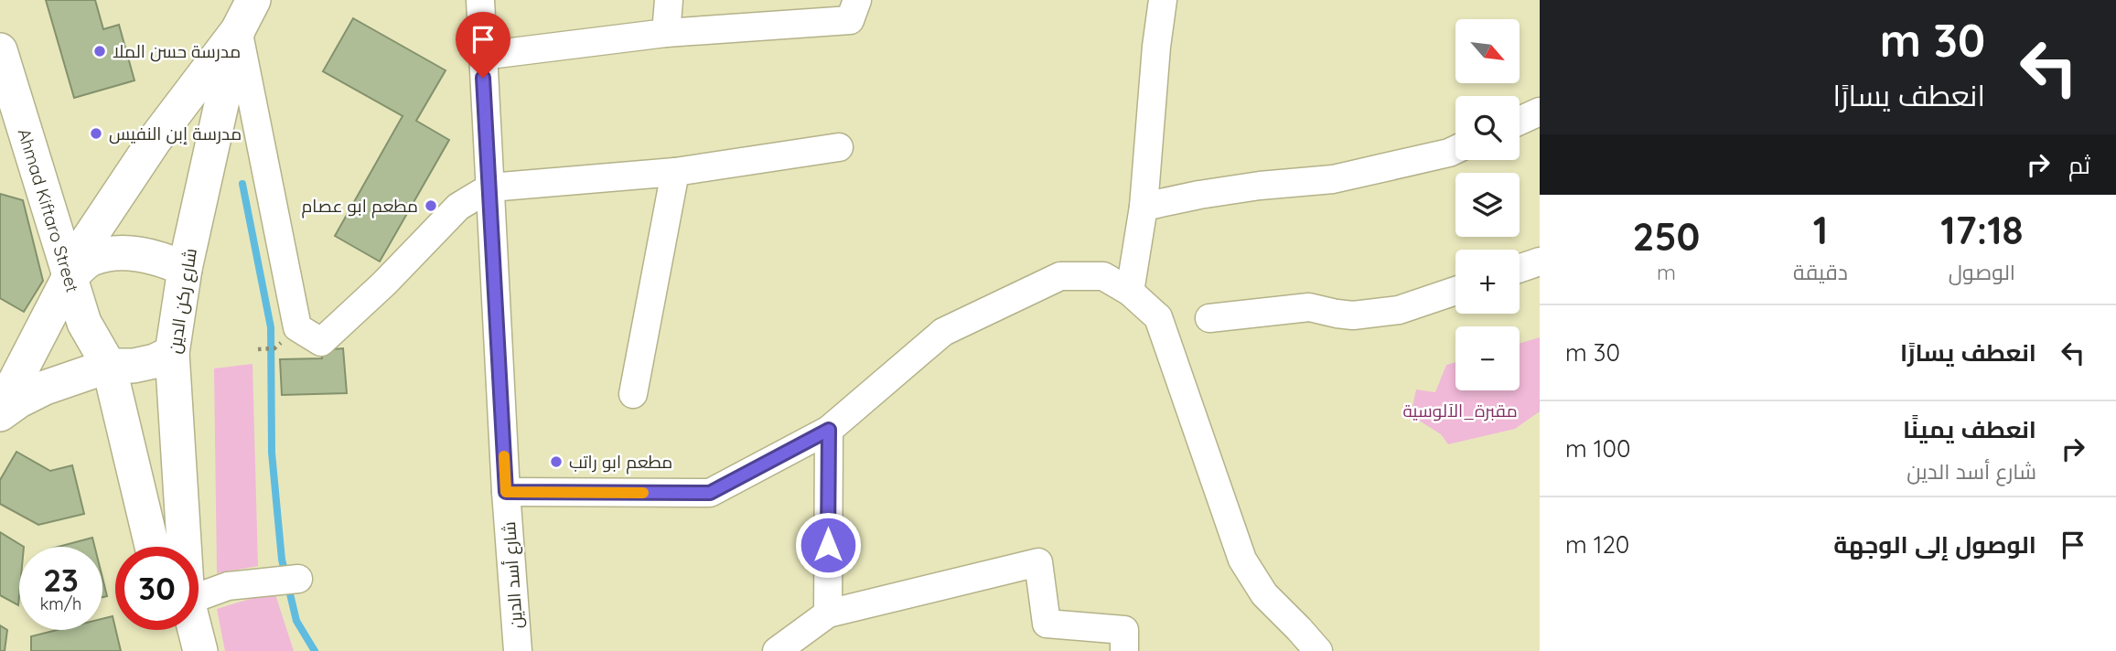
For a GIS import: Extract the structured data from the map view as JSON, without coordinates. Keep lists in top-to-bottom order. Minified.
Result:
{"streets":{"main road":["Ahmad Kiftaro Street","شارع ركن الدين"],"street":["شارع أسد الدين"]},"crossings":[["Ahmad Kiftaro Street","شارع ركن الدين"]],"parks":["مقبرة_الآلوسية"],"places":["مدرسة حسن الملا","مدرسة إبن النفيس","مطعم ابو عصام","مطعم ابو راتب"],"north":"bottom right","page":{"turn":["30 m","انعطف يسارًا"],"map_buttons":["+","−"],"then":"ثم","eta":["17:18","الوصول","1","دقيقة","250","m"],"list":[{"name":"انعطف يسارًا","value":"30 m"},{"name":"انعطف يمينًا","note":"شارع أسد الدين","value":"100 m"},{"name":"الوصول إلى الوجهة","value":"120 m"}],"speed":"23 km/h","limit":"30"}}
